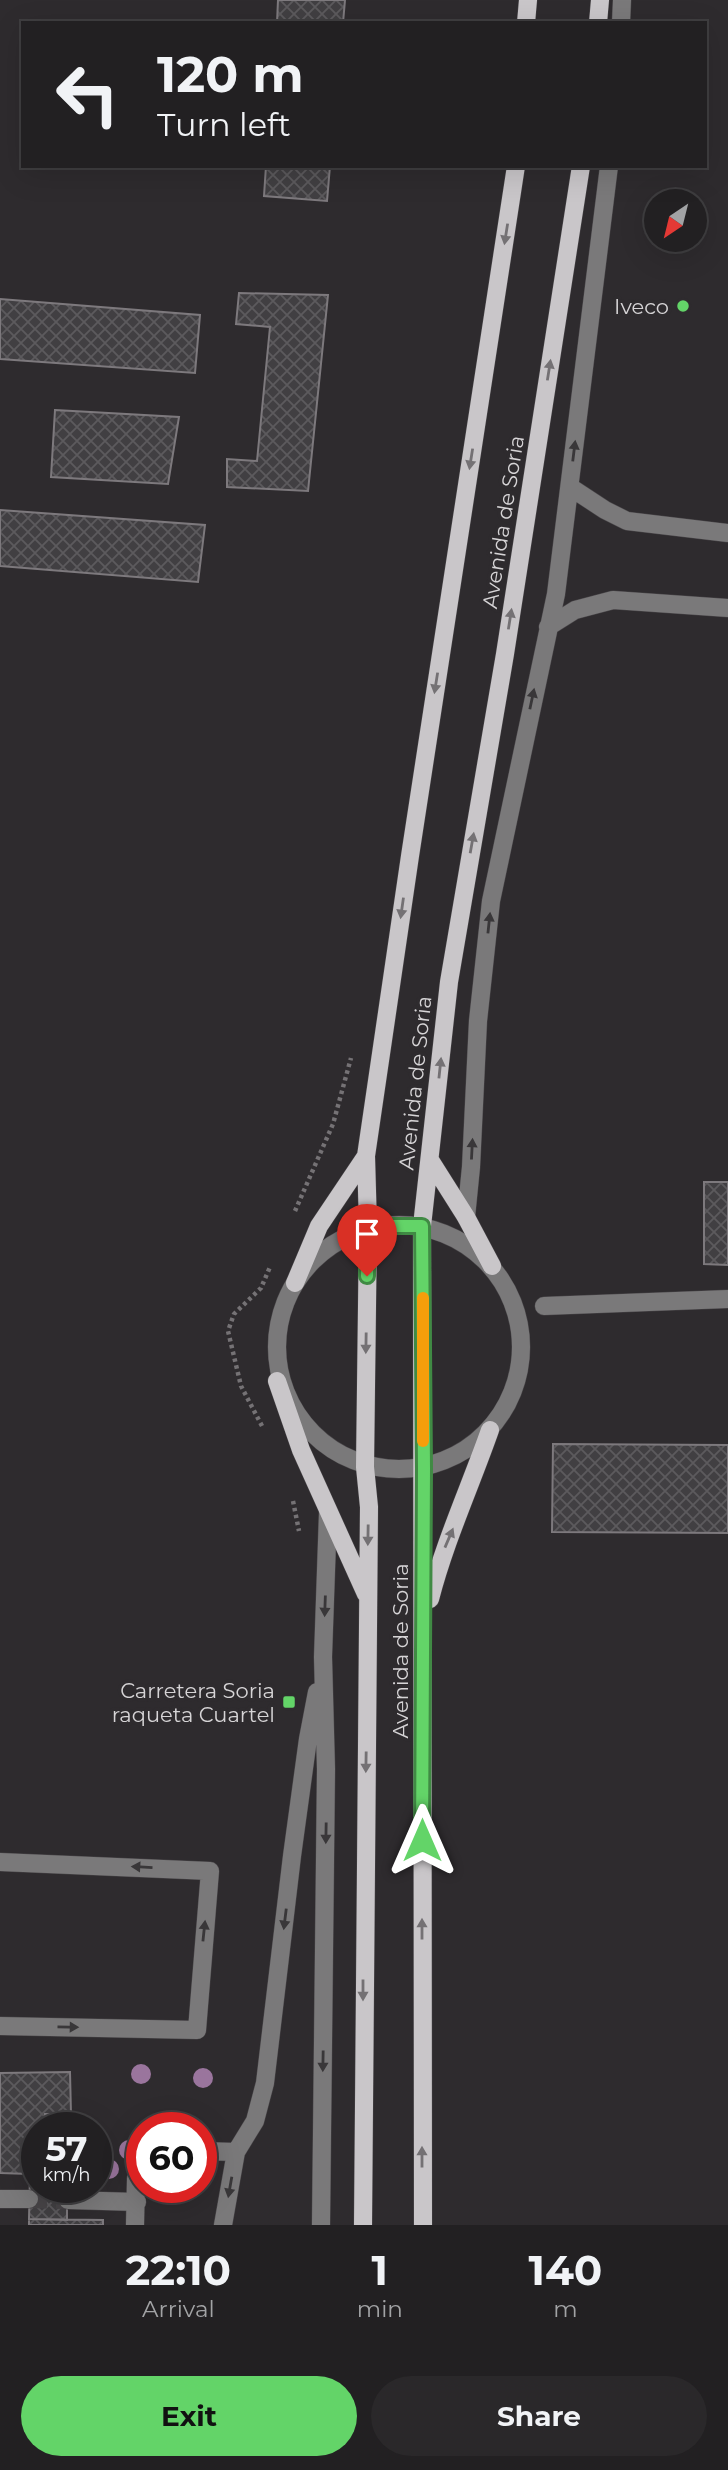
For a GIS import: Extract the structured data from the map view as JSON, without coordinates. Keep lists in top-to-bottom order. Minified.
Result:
{"streets":{"main road":["Avenida de Soria"]},"places":{"other":["Iveco"],"transit":["Carretera Soria raqueta Cuartel"]},"north":"bottom left","page":{"turn":["120 m","Turn left"],"speed":"57 km/h","limit":"60","eta":["22:10","Arrival","1","min","140","m"],"buttons":["Exit","Share"]}}
